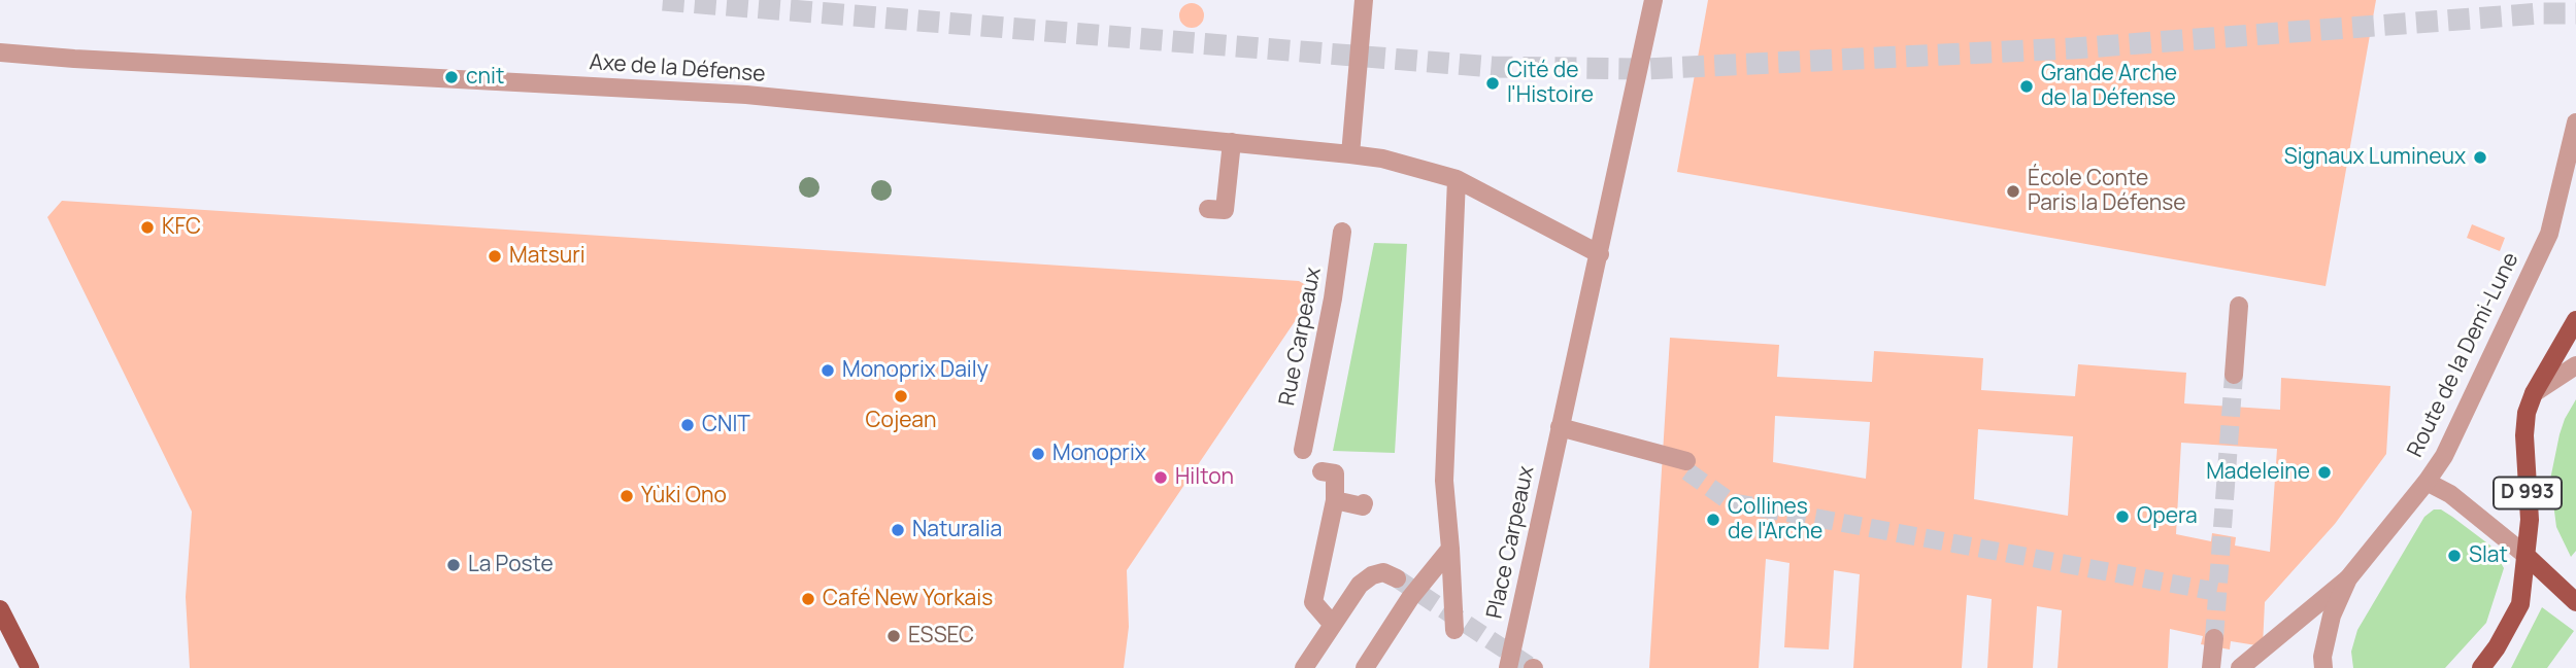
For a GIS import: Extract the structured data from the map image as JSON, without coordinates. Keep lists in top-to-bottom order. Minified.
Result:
{"streets":{"main road":["D 993"],"street":["Axe de la Défense","Rue Carpeaux","Route de la Demi-Lune","Place Carpeaux"]},"crossings":[["Axe de la Défense","Place Carpeaux"]],"places":["cnit","Cité de l'Histoire","Grande Arche de la Défense","Signaux Lumineux","École Conte Paris la Défense","KFC","Matsuri","Monoprix Daily","Cojean","CNIT","Monoprix","Madeleine","Hilton","Yùki Ono","Opera","Collines de l'Arche","Naturalia","Slat","La Poste","Café New Yorkais","ESSEC"]}
